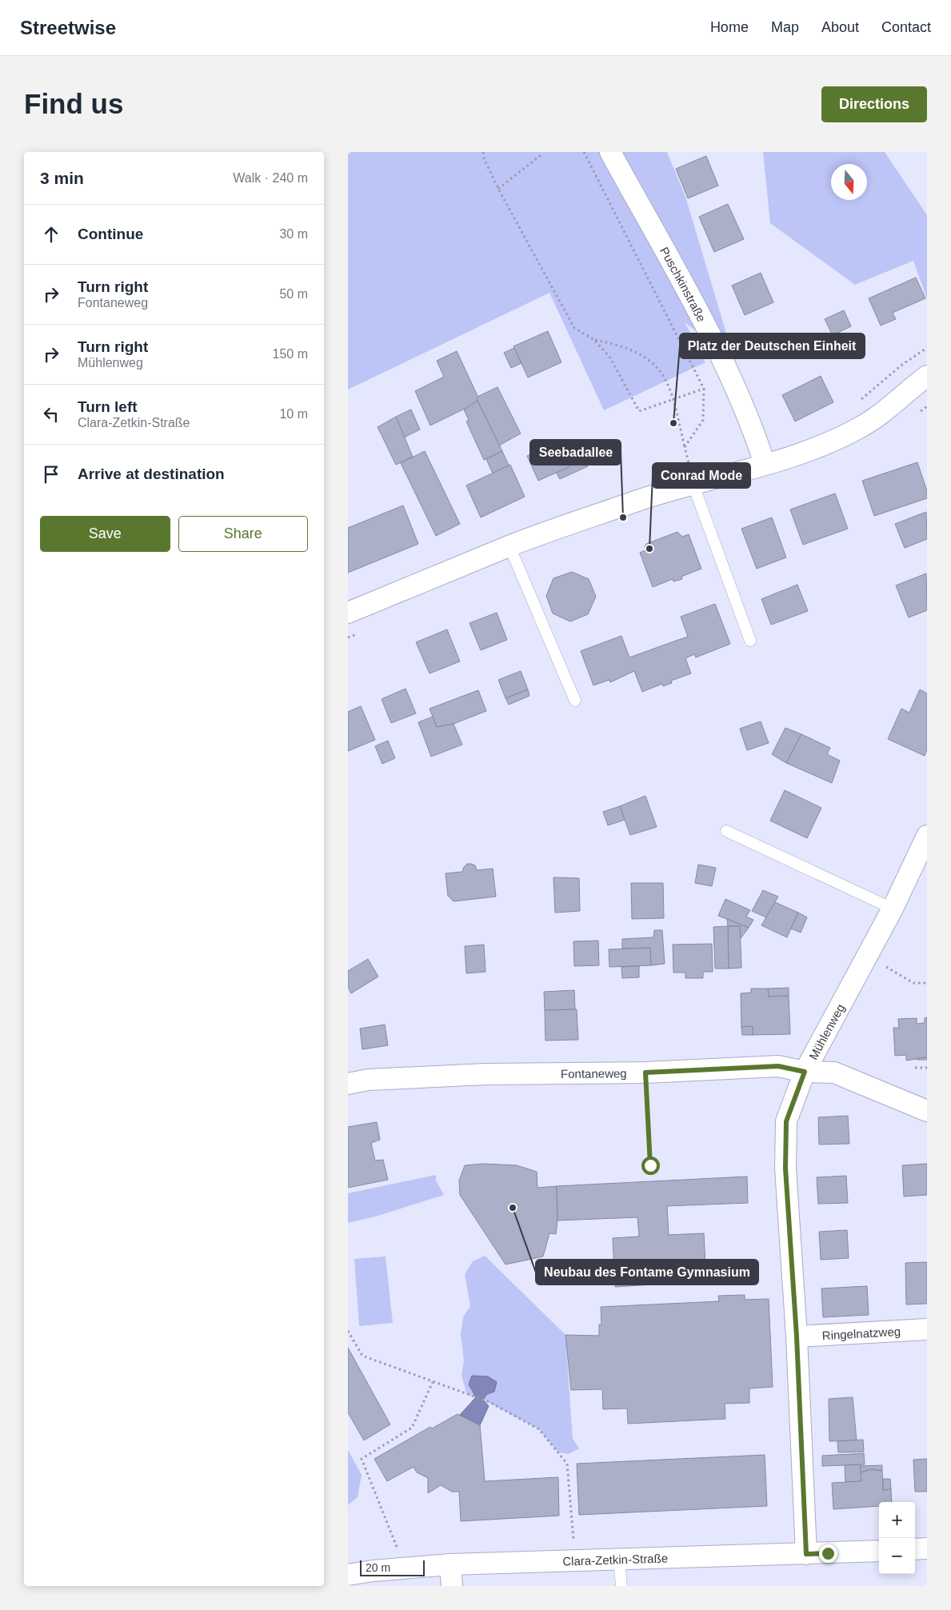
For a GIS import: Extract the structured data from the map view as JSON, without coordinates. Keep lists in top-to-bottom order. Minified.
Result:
{"streets":{"street":["Puschkinstraße","Mühlenweg","Fontaneweg","Ringelnatzweg","Clara-Zetkin-Straße"]},"crossings":[["Mühlenweg","Fontaneweg"],["Mühlenweg","Ringelnatzweg"],["Mühlenweg","Clara-Zetkin-Straße"]],"places":["Platz der Deutschen Einheit","Seebadallee","Conrad Mode","Neubau des Fontame Gymnasium"],"scale_bar":"20 m","north":"bottom","page":{"header":"Streetwise","nav":["Home","Map","About","Contact"],"buttons":["Directions",["Save","Share"]],"title":"Find us","heading":["3 min","Walk · 240 m"],"list":[["Continue","30 m"],["Turn right","Fontaneweg","50 m"],["Turn right","Mühlenweg","150 m"],["Turn left","Clara-Zetkin-Straße","10 m"],"Arrive at destination"],"map_buttons":["+","−"],"scale":"20 m"}}
